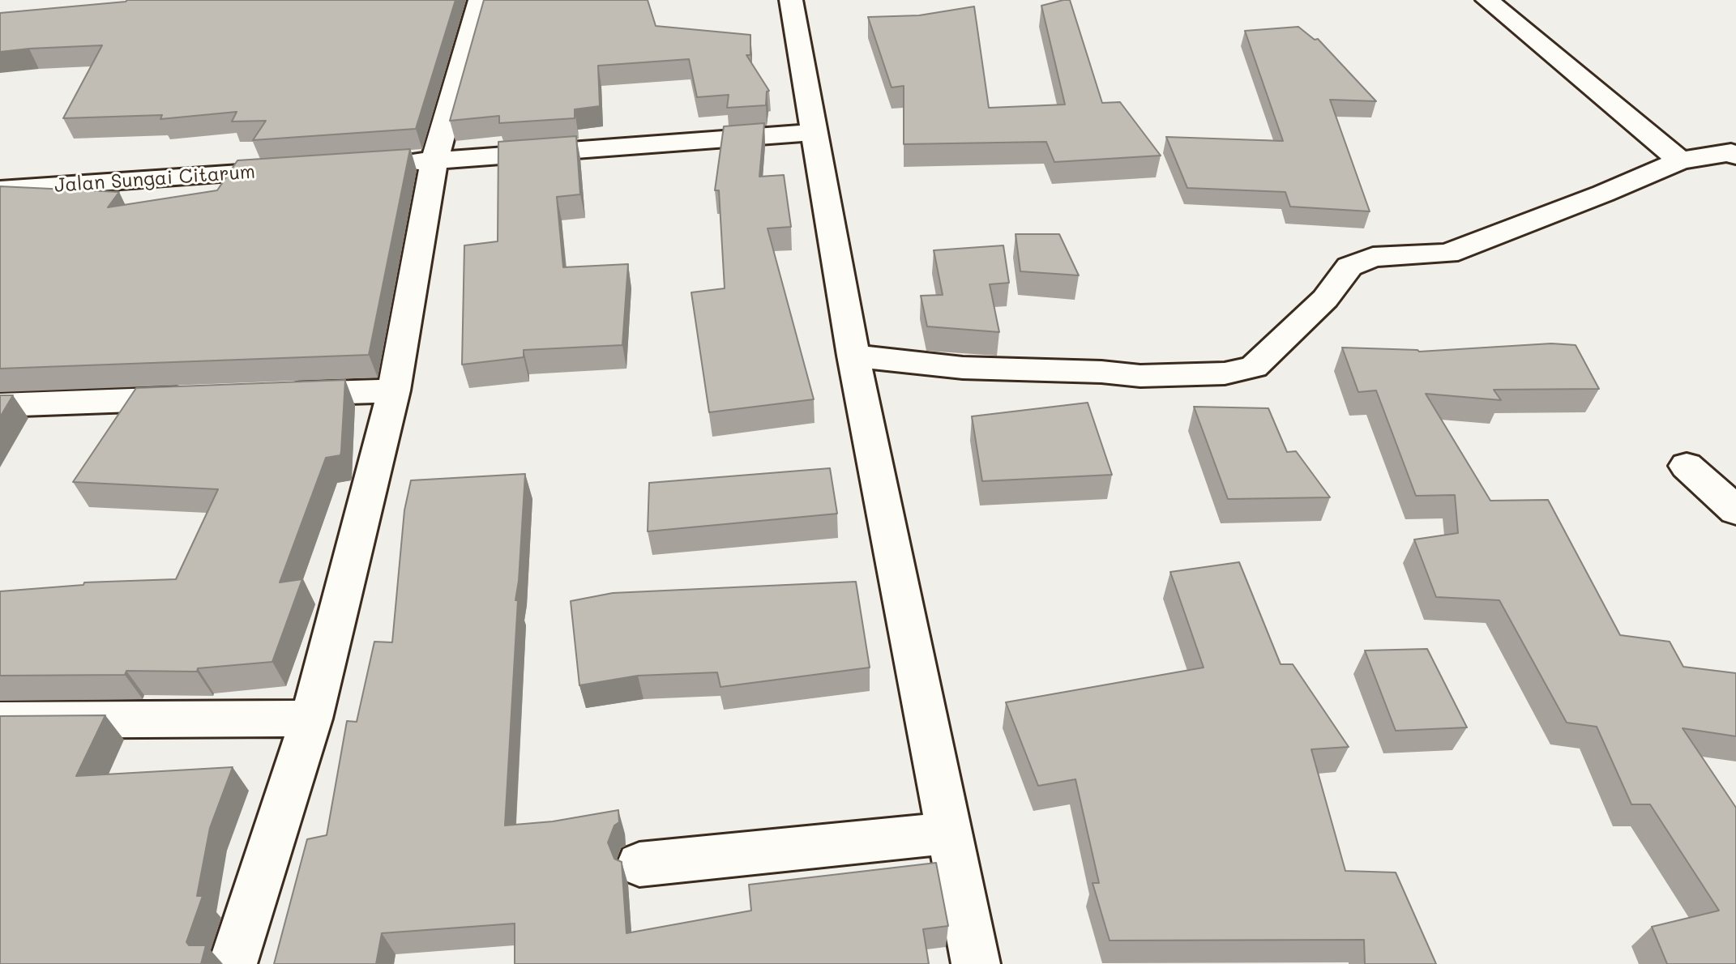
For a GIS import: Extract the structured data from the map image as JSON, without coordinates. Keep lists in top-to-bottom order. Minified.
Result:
{"streets":{"street":["Jalan Sungai Citarum"]}}
